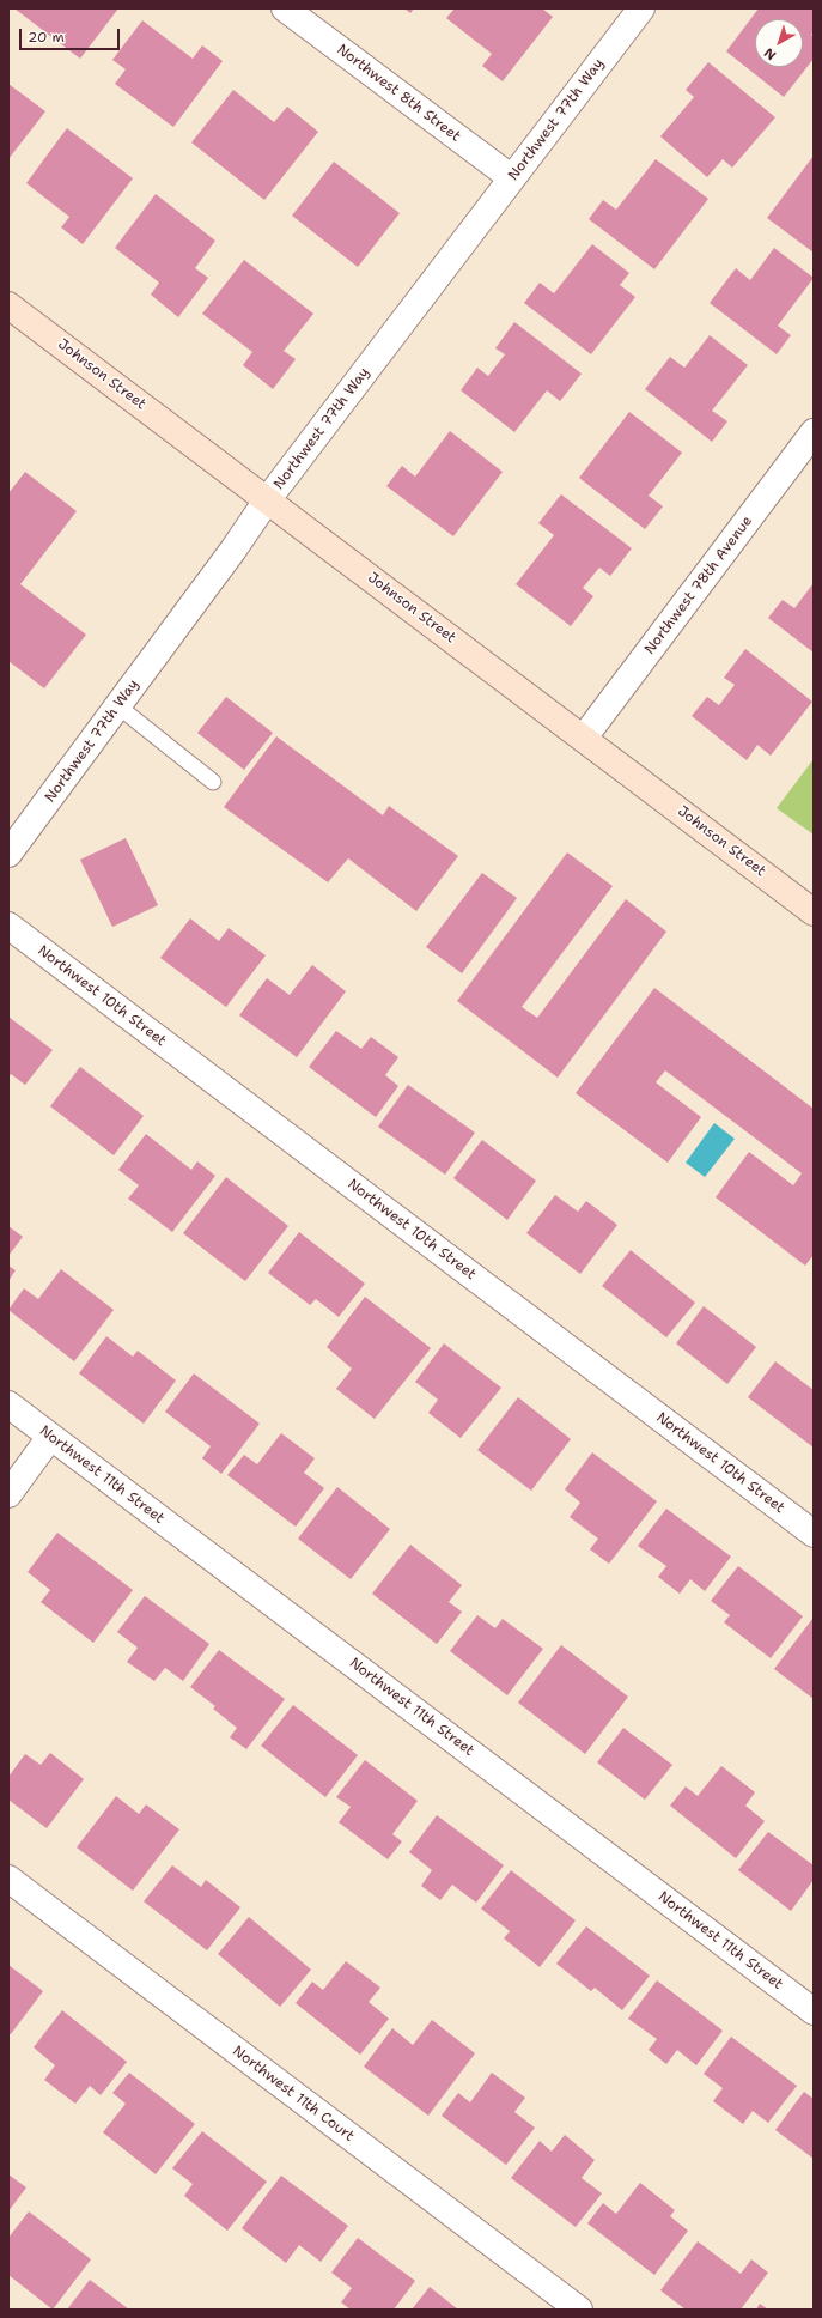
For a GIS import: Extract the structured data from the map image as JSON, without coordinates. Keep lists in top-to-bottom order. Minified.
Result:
{"streets":{"street":["Northwest 8th Street","Northwest 77th Way","Johnson Street","Northwest 78th Avenue","Northwest 10th Street","Northwest 11th Street","Northwest 11th Court"]},"crossings":[["Northwest 8th Street","Northwest 77th Way"],["Northwest 77th Way","Johnson Street"],["Johnson Street","Northwest 78th Avenue"]],"scale_bar":"20 m","north":"bottom left"}
